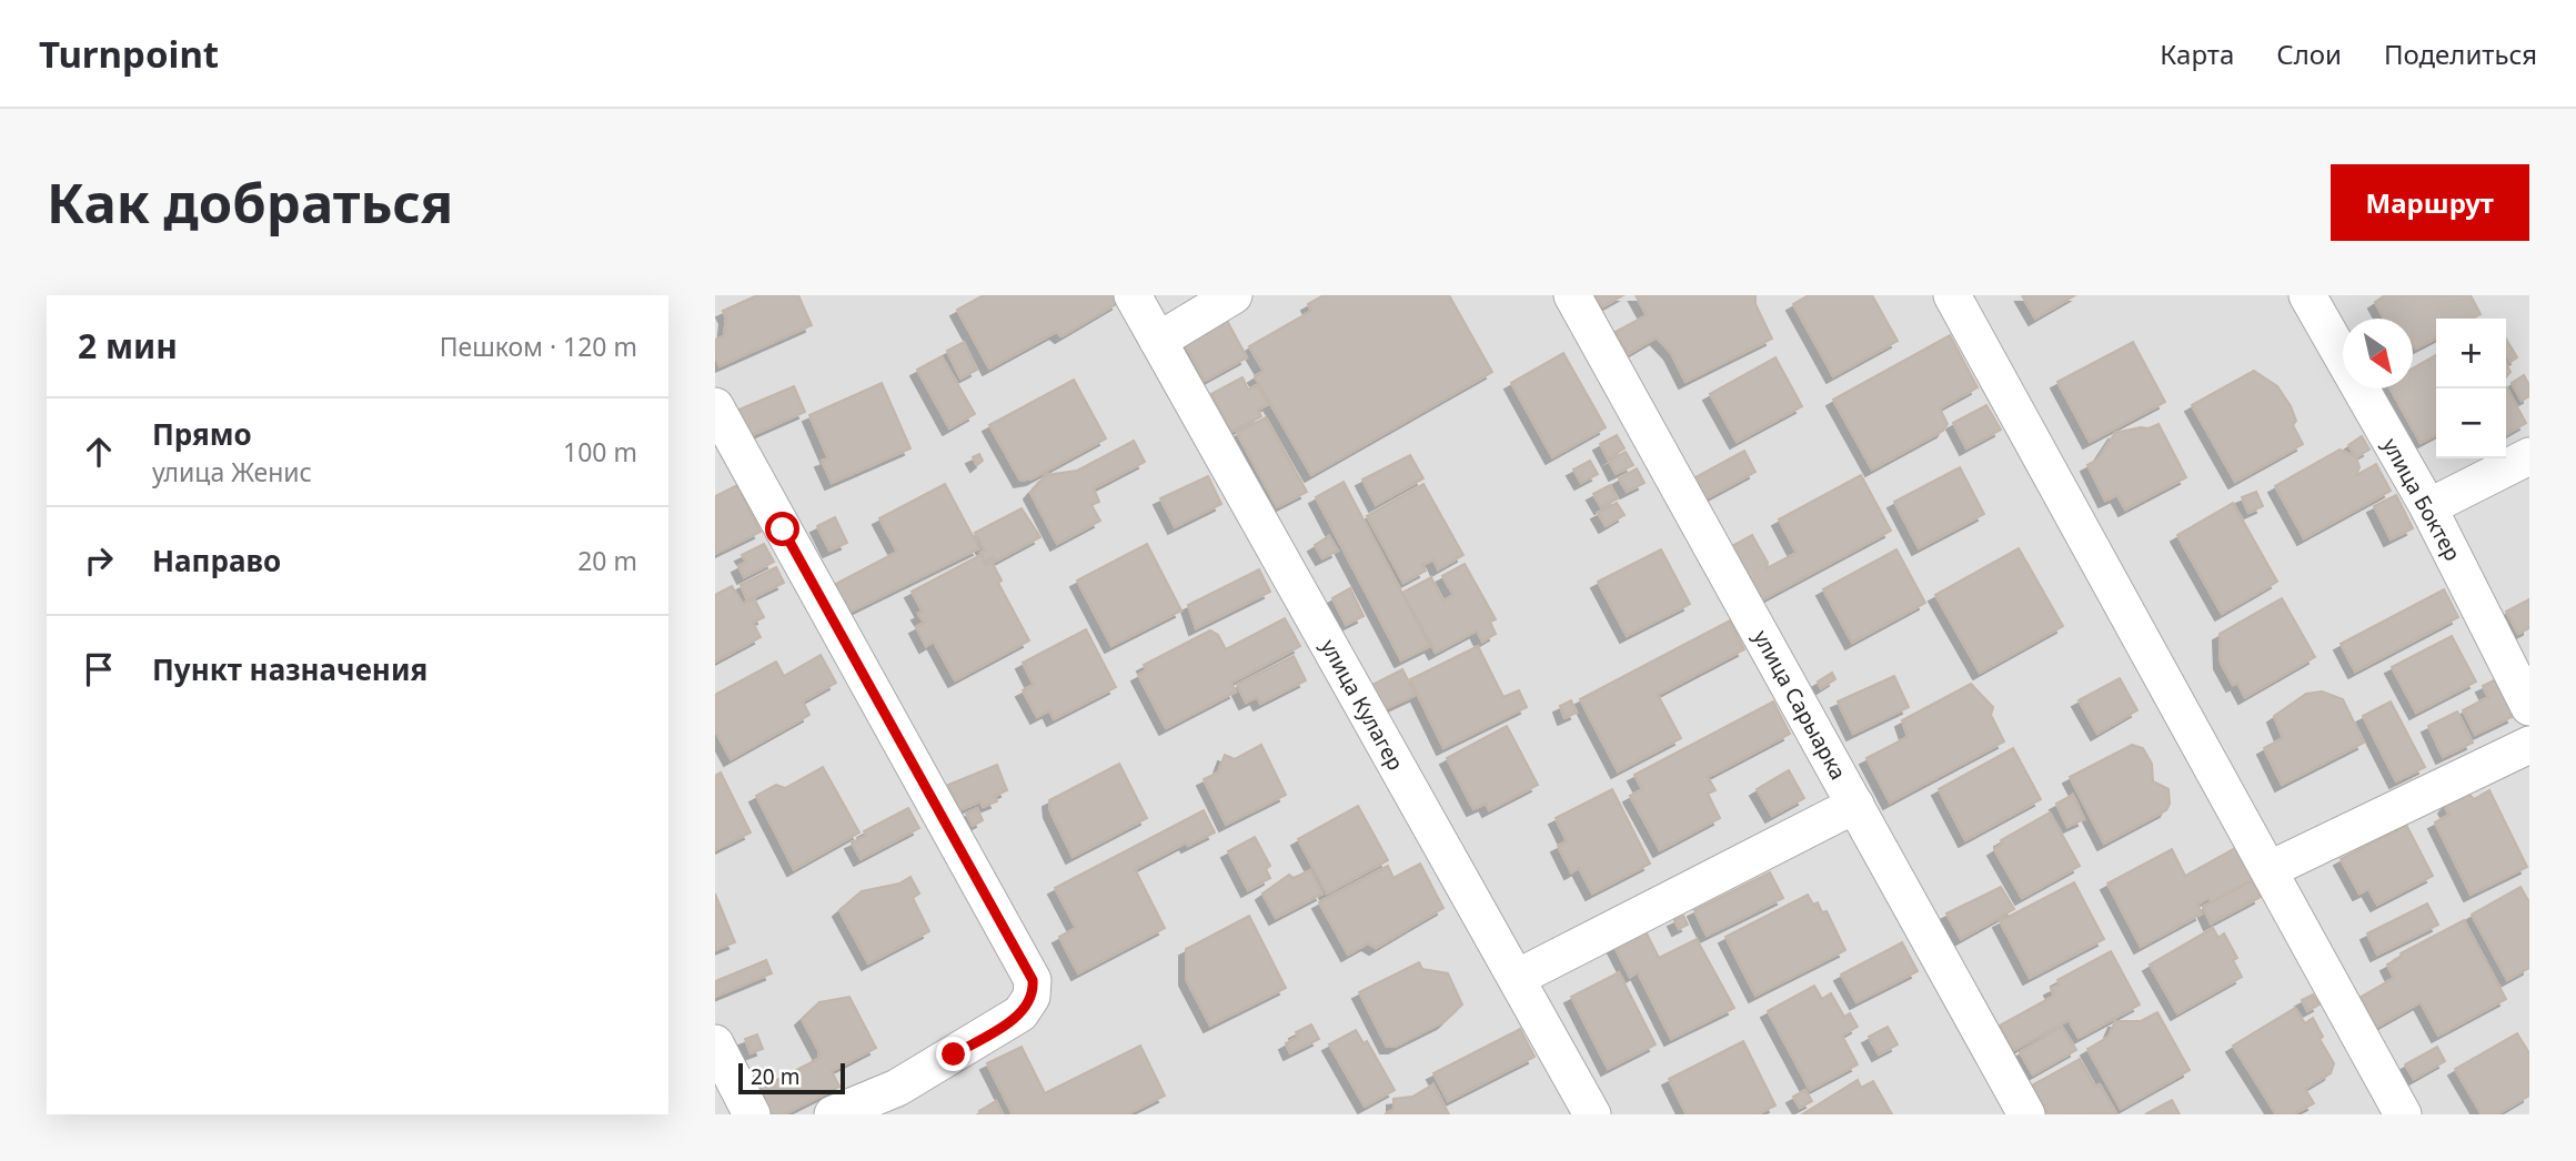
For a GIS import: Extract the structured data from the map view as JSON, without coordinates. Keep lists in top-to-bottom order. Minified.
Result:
{"streets":{"street":["улица Боктер","улица Кулагер","улица Сарыарка"]},"scale_bar":"20 m","north":"bottom right","page":{"header":"Turnpoint","nav":["Карта","Слои","Поделиться"],"buttons":"Маршрут","title":"Как добраться","heading":["2 мин","Пешком · 120 m"],"map_buttons":["+","−"],"list":[["Прямо","улица Женис","100 m"],["Направо","20 m"],"Пункт назначения"],"scale":"20 m"}}
